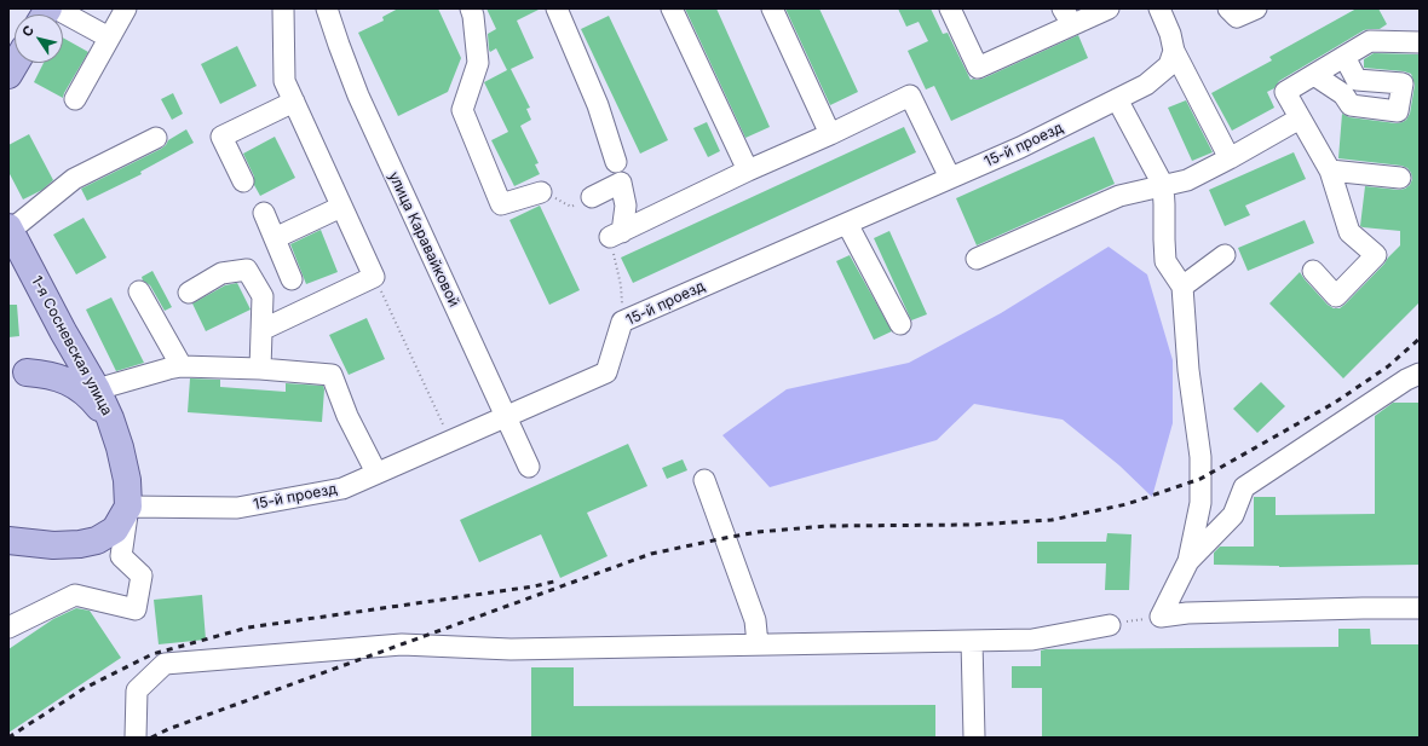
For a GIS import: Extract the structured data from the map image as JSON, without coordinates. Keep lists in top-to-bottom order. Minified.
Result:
{"streets":{"main road":["1-я Сосневская улица"],"street":["15-й проезд","улица Каравайковой"]},"crossings":[["15-й проезд","улица Каравайковой"],["15-й проезд","1-я Сосневская улица"]],"north":"top left"}
